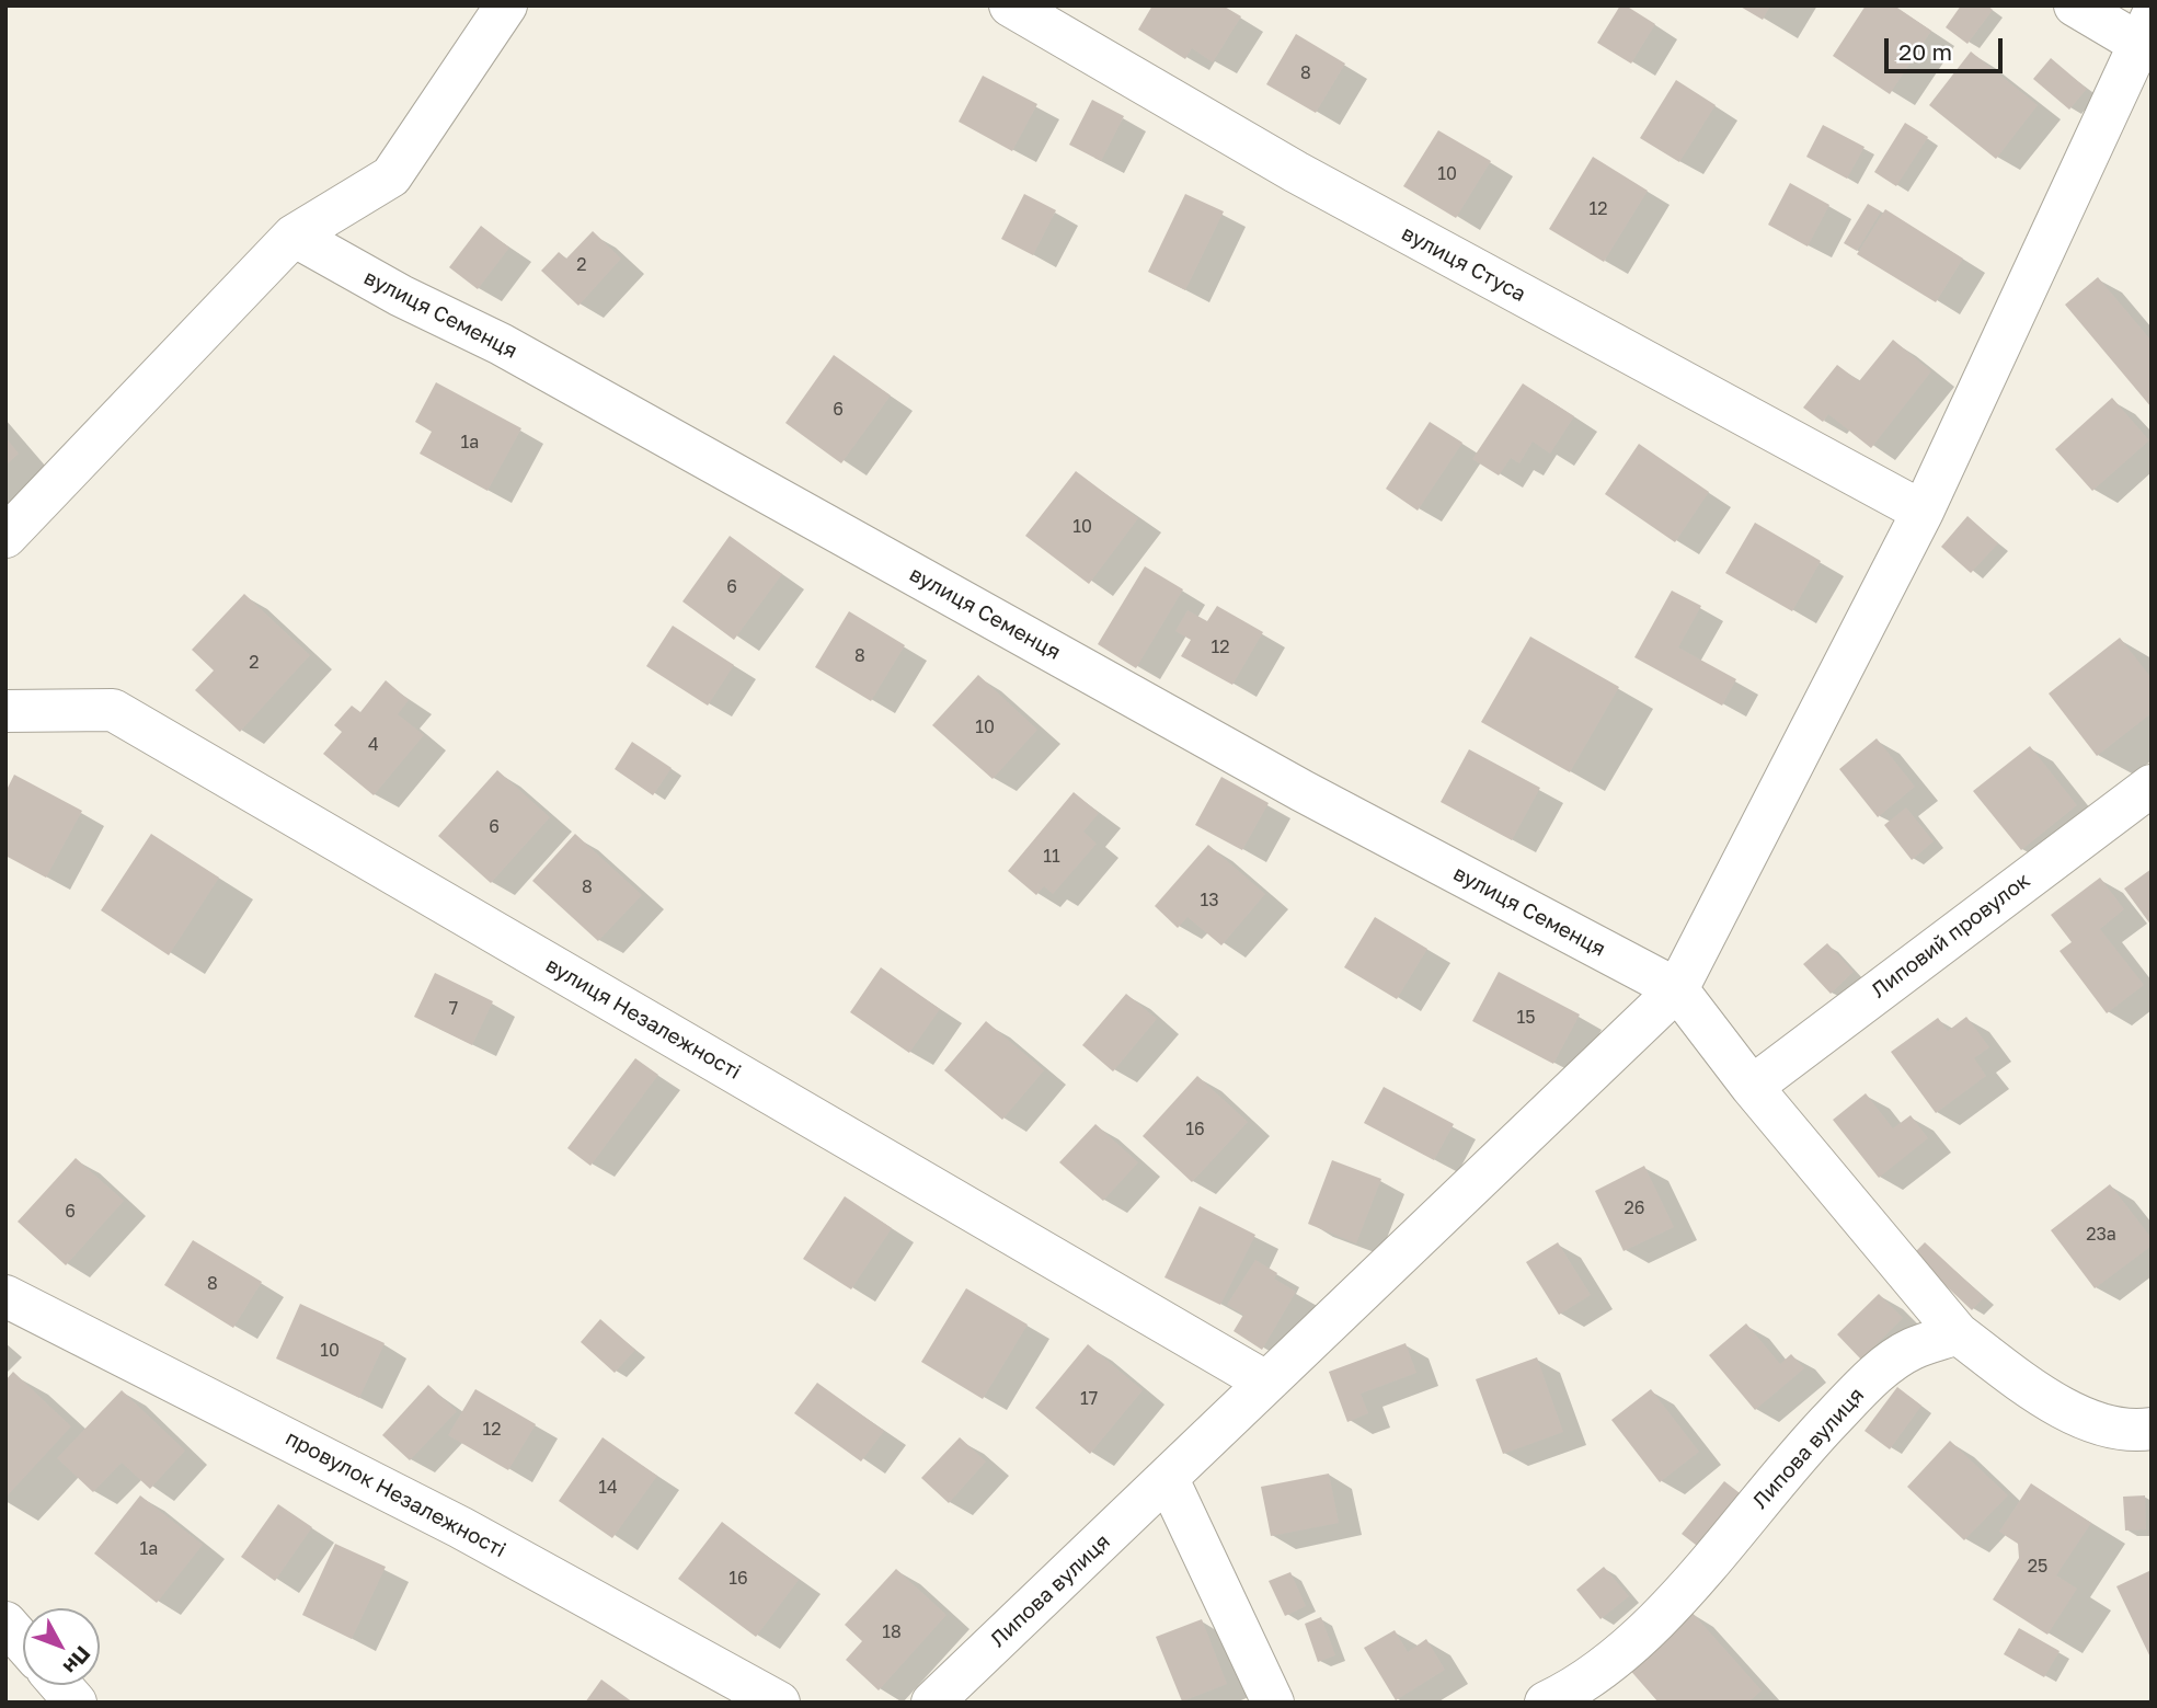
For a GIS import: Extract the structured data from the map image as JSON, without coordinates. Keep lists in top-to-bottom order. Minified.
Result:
{"streets":{"street":["вулиця Стуса","вулиця Семенця","Липовий провулок","вулиця Незалежності","Липова вулиця","провулок Незалежності"]},"crossings":[["вулиця Стуса","Липова вулиця"],["вулиця Семенця","Липова вулиця"],["вулиця Незалежності","Липова вулиця"]],"house_numbers":["8","10","12","2","6","1а","10","6","12","8","2","10","4","6","11","8","13","7","15","16","26","6","23а","8","10","17","12","14","1а","25","16","18"],"scale_bar":"20 m","north":"bottom right"}
